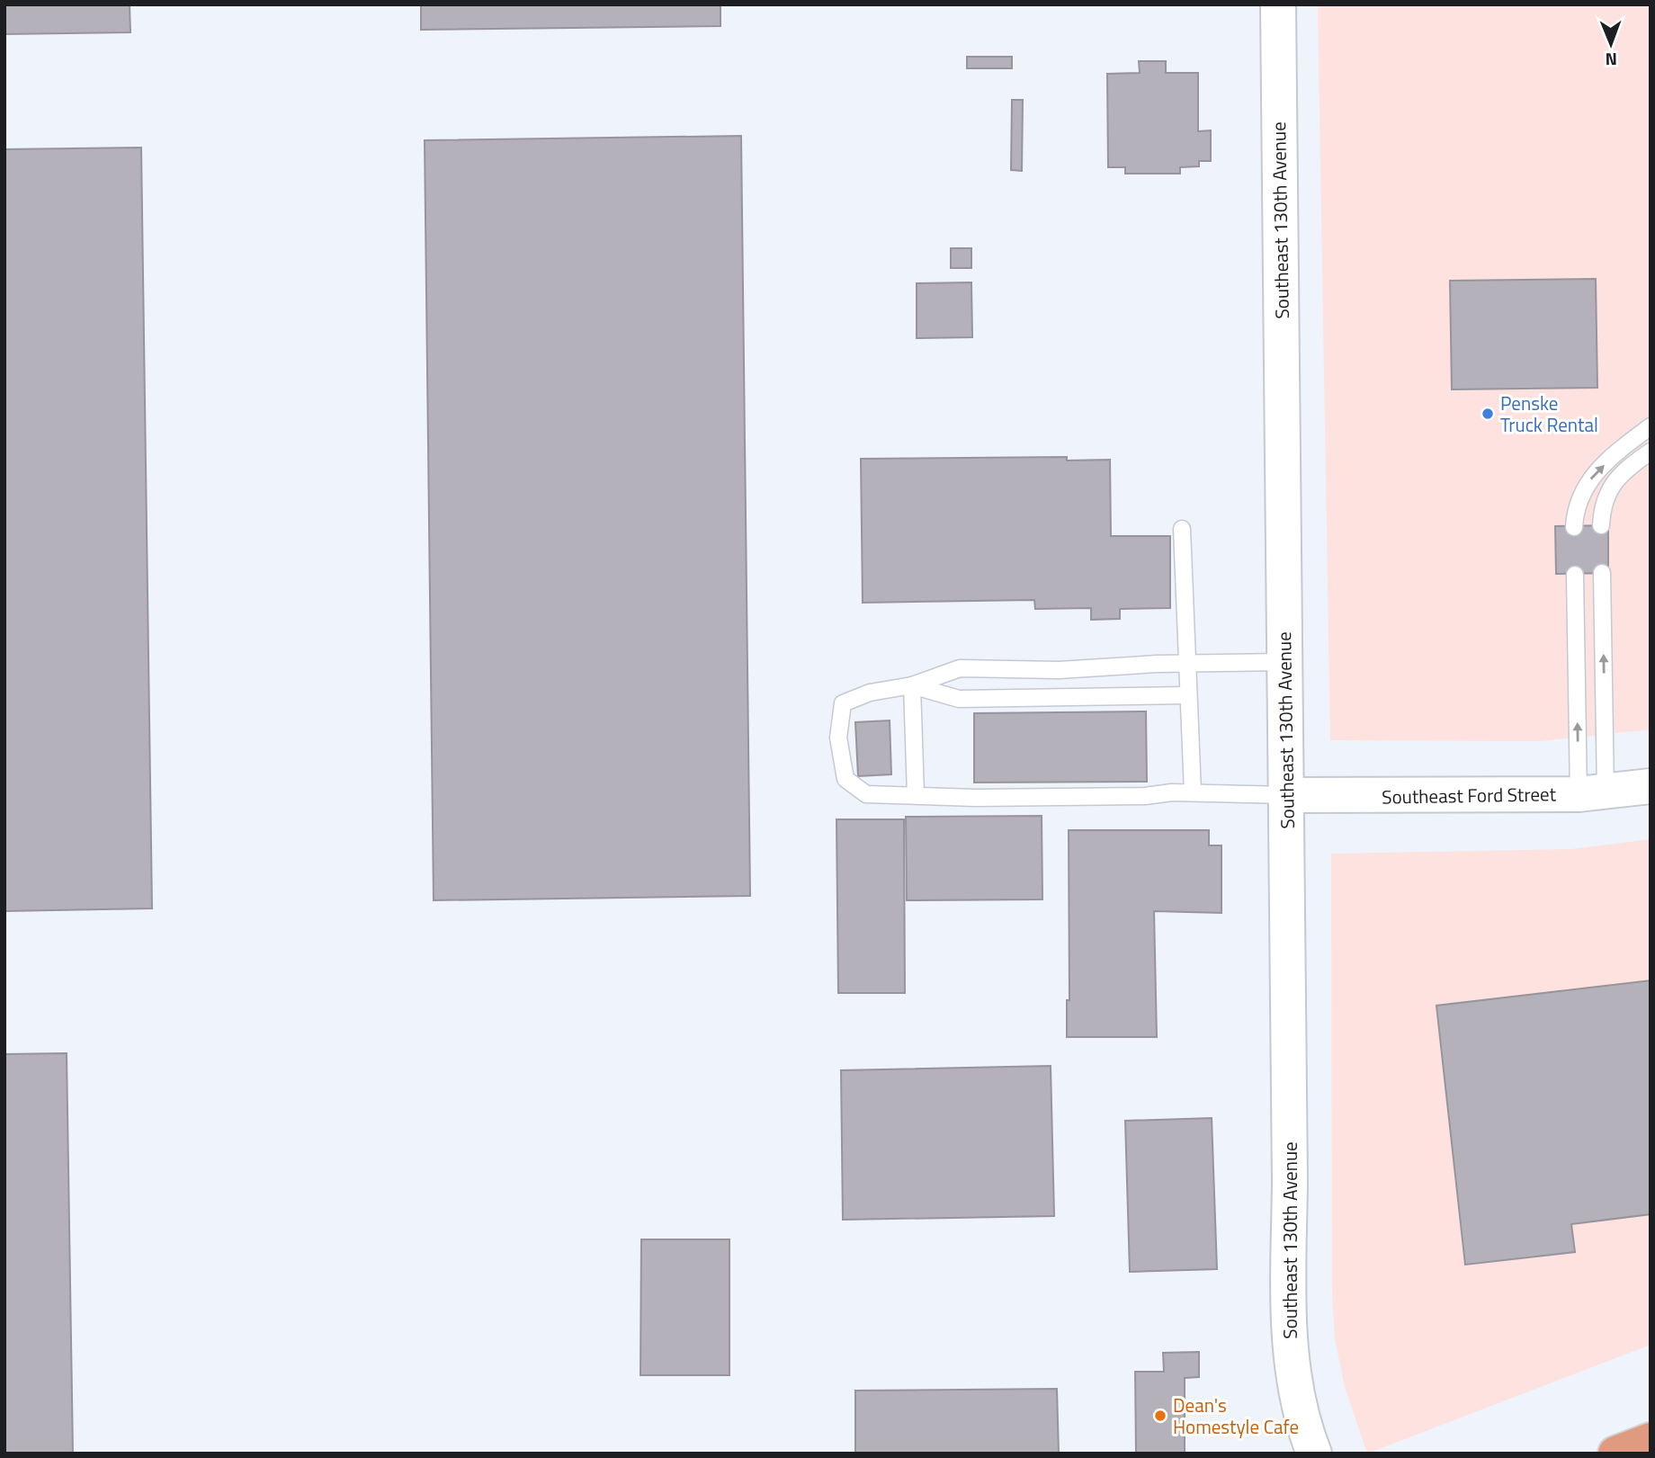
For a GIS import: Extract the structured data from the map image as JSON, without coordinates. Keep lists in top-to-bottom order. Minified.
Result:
{"streets":{"street":["Southeast 130th Avenue","Southeast Ford Street"]},"crossings":[["Southeast 130th Avenue","Southeast Ford Street"]],"places":["Penske Truck Rental","Dean's Homestyle Cafe"],"north":"bottom"}
